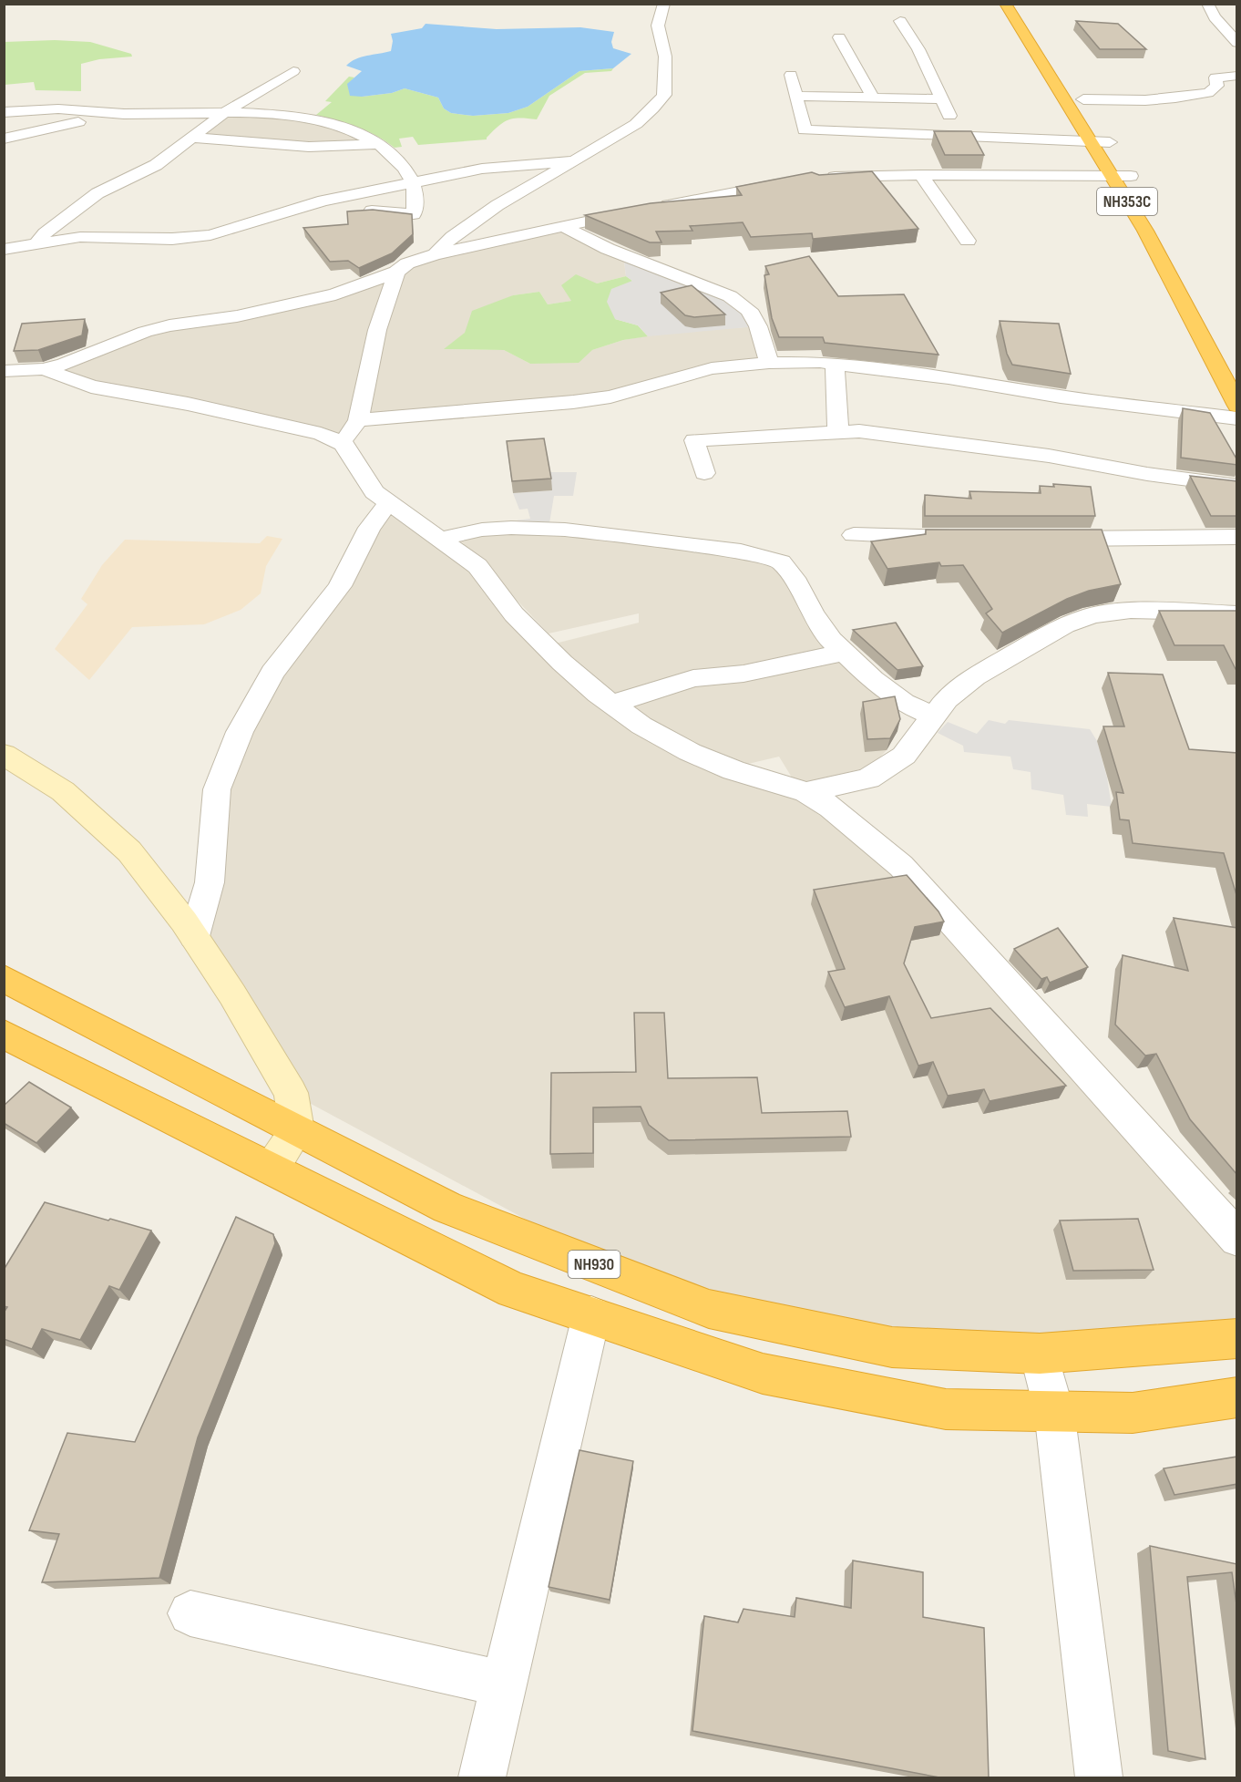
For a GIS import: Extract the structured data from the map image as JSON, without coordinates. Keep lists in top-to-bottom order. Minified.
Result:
{"streets":{"highway":["NH353C","NH930"]}}
